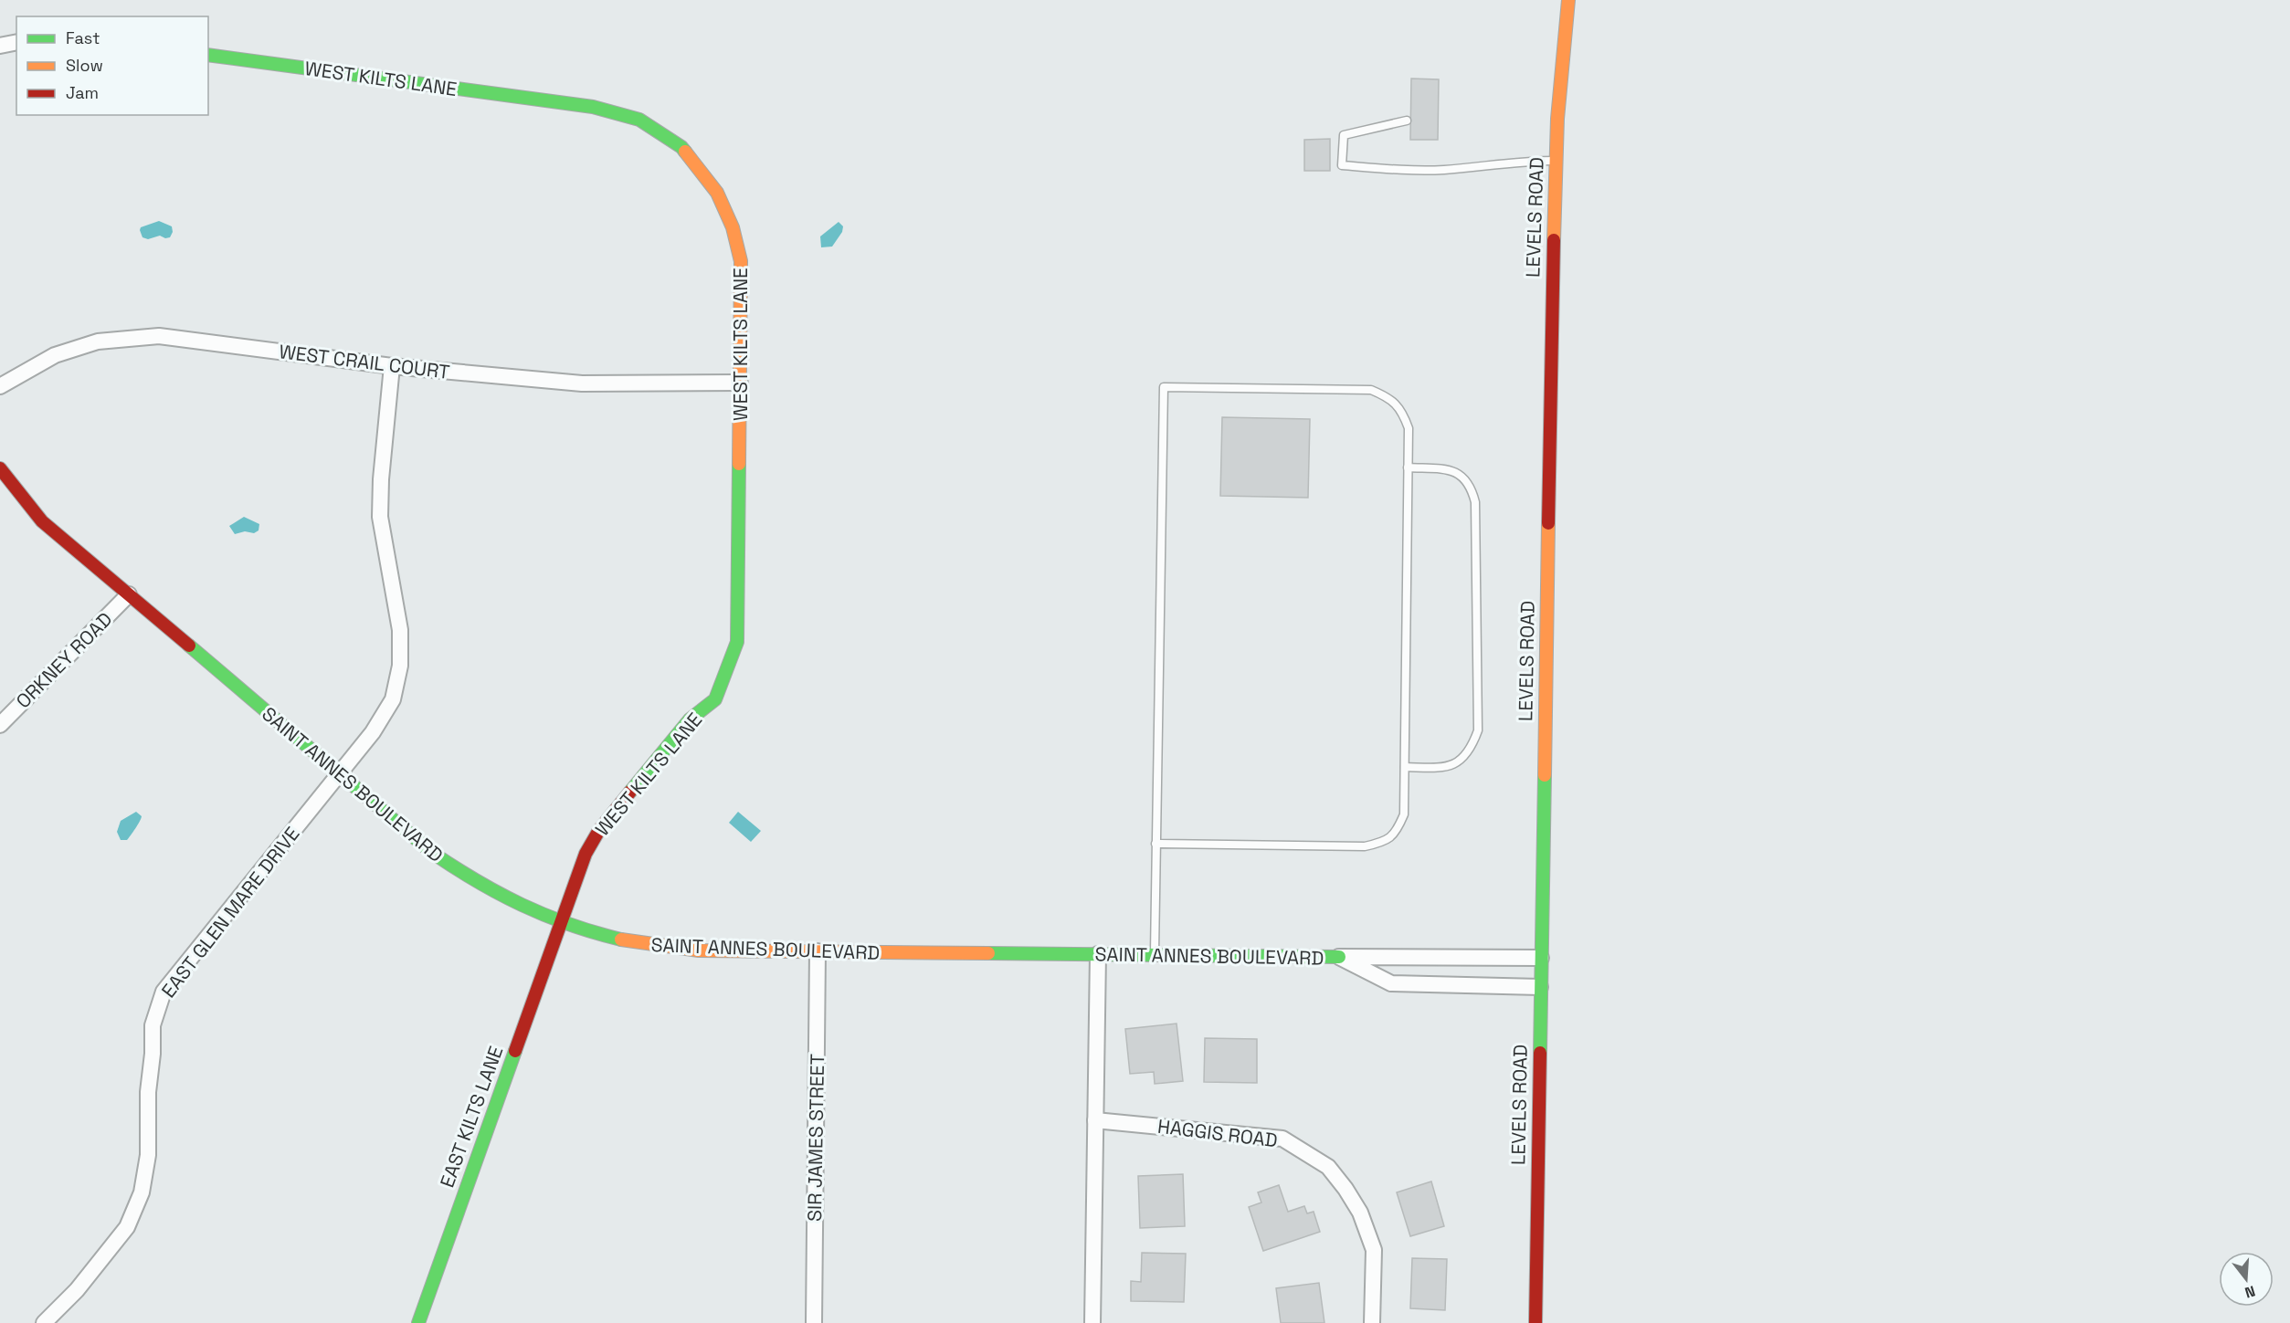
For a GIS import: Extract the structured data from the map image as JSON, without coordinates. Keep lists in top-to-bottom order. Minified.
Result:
{"streets":{"street":["WEST KILTS LANE","LEVELS ROAD","WEST CRAIL COURT","ORKNEY ROAD","SAINT ANNES BOULEVARD","EAST GLEN MARE DRIVE","EAST KILTS LANE","HAGGIS ROAD","SIR JAMES STREET"]},"crossings":[["WEST KILTS LANE","WEST CRAIL COURT"],["WEST KILTS LANE","SAINT ANNES BOULEVARD"],["WEST KILTS LANE","EAST KILTS LANE"],["LEVELS ROAD","SAINT ANNES BOULEVARD"],["WEST CRAIL COURT","EAST GLEN MARE DRIVE"],["ORKNEY ROAD","SAINT ANNES BOULEVARD"],["SAINT ANNES BOULEVARD","EAST GLEN MARE DRIVE"],["SAINT ANNES BOULEVARD","EAST KILTS LANE"],["SAINT ANNES BOULEVARD","SIR JAMES STREET"]],"legend":["Fast","Slow","Jam"],"north":"bottom"}
